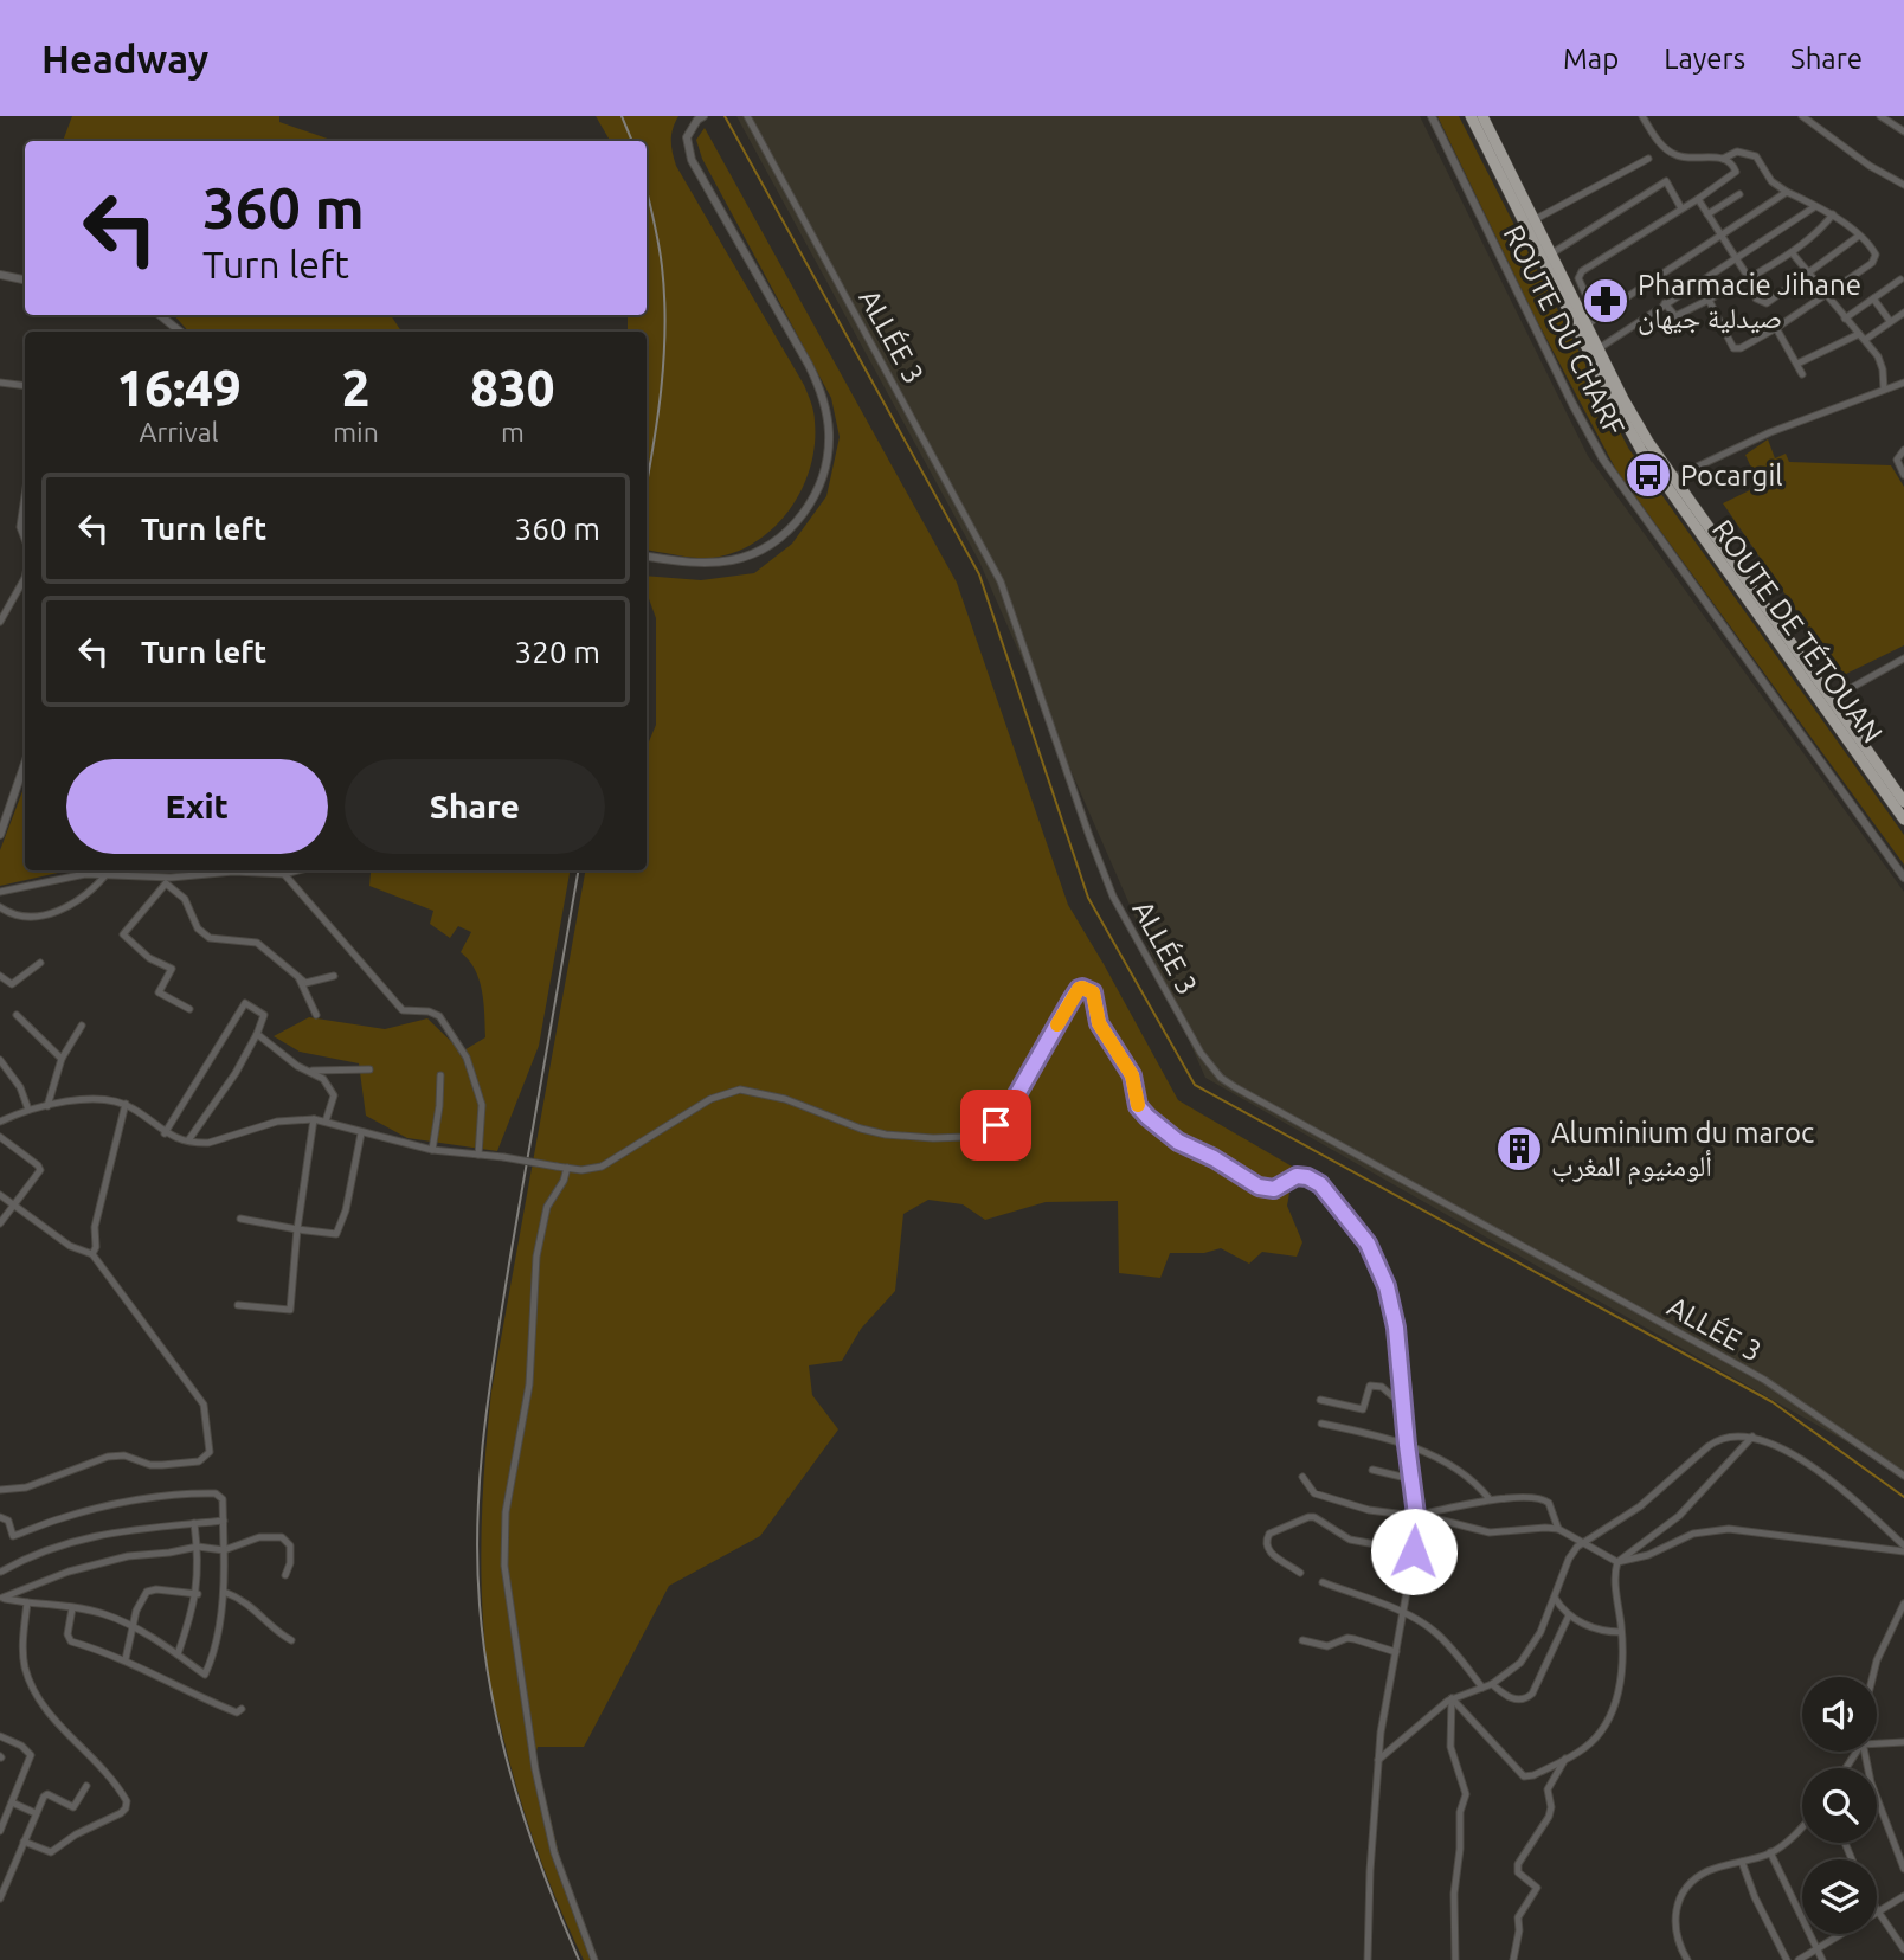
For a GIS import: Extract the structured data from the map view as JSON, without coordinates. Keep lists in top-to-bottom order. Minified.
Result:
{"streets":{"highway":["ROUTE DE TÉTOUAN"],"street":["ROUTE DU CHARF","ALLÉE 3"]},"places":{"pharmacy":["Pharmacie Jihane صيدلية جيهان"],"bus stop":["Pocargil"],"building":["Aluminium du maroc ألومنيوم المغرب"]},"page":{"header":"Headway","nav":["Map","Layers","Share"],"turn":["360 m","Turn left"],"eta":["16:49","Arrival","2","min","830","m"],"list":[{"name":"Turn left","value":"360 m"},{"name":"Turn left","value":"320 m"}],"buttons":["Exit","Share"]}}
